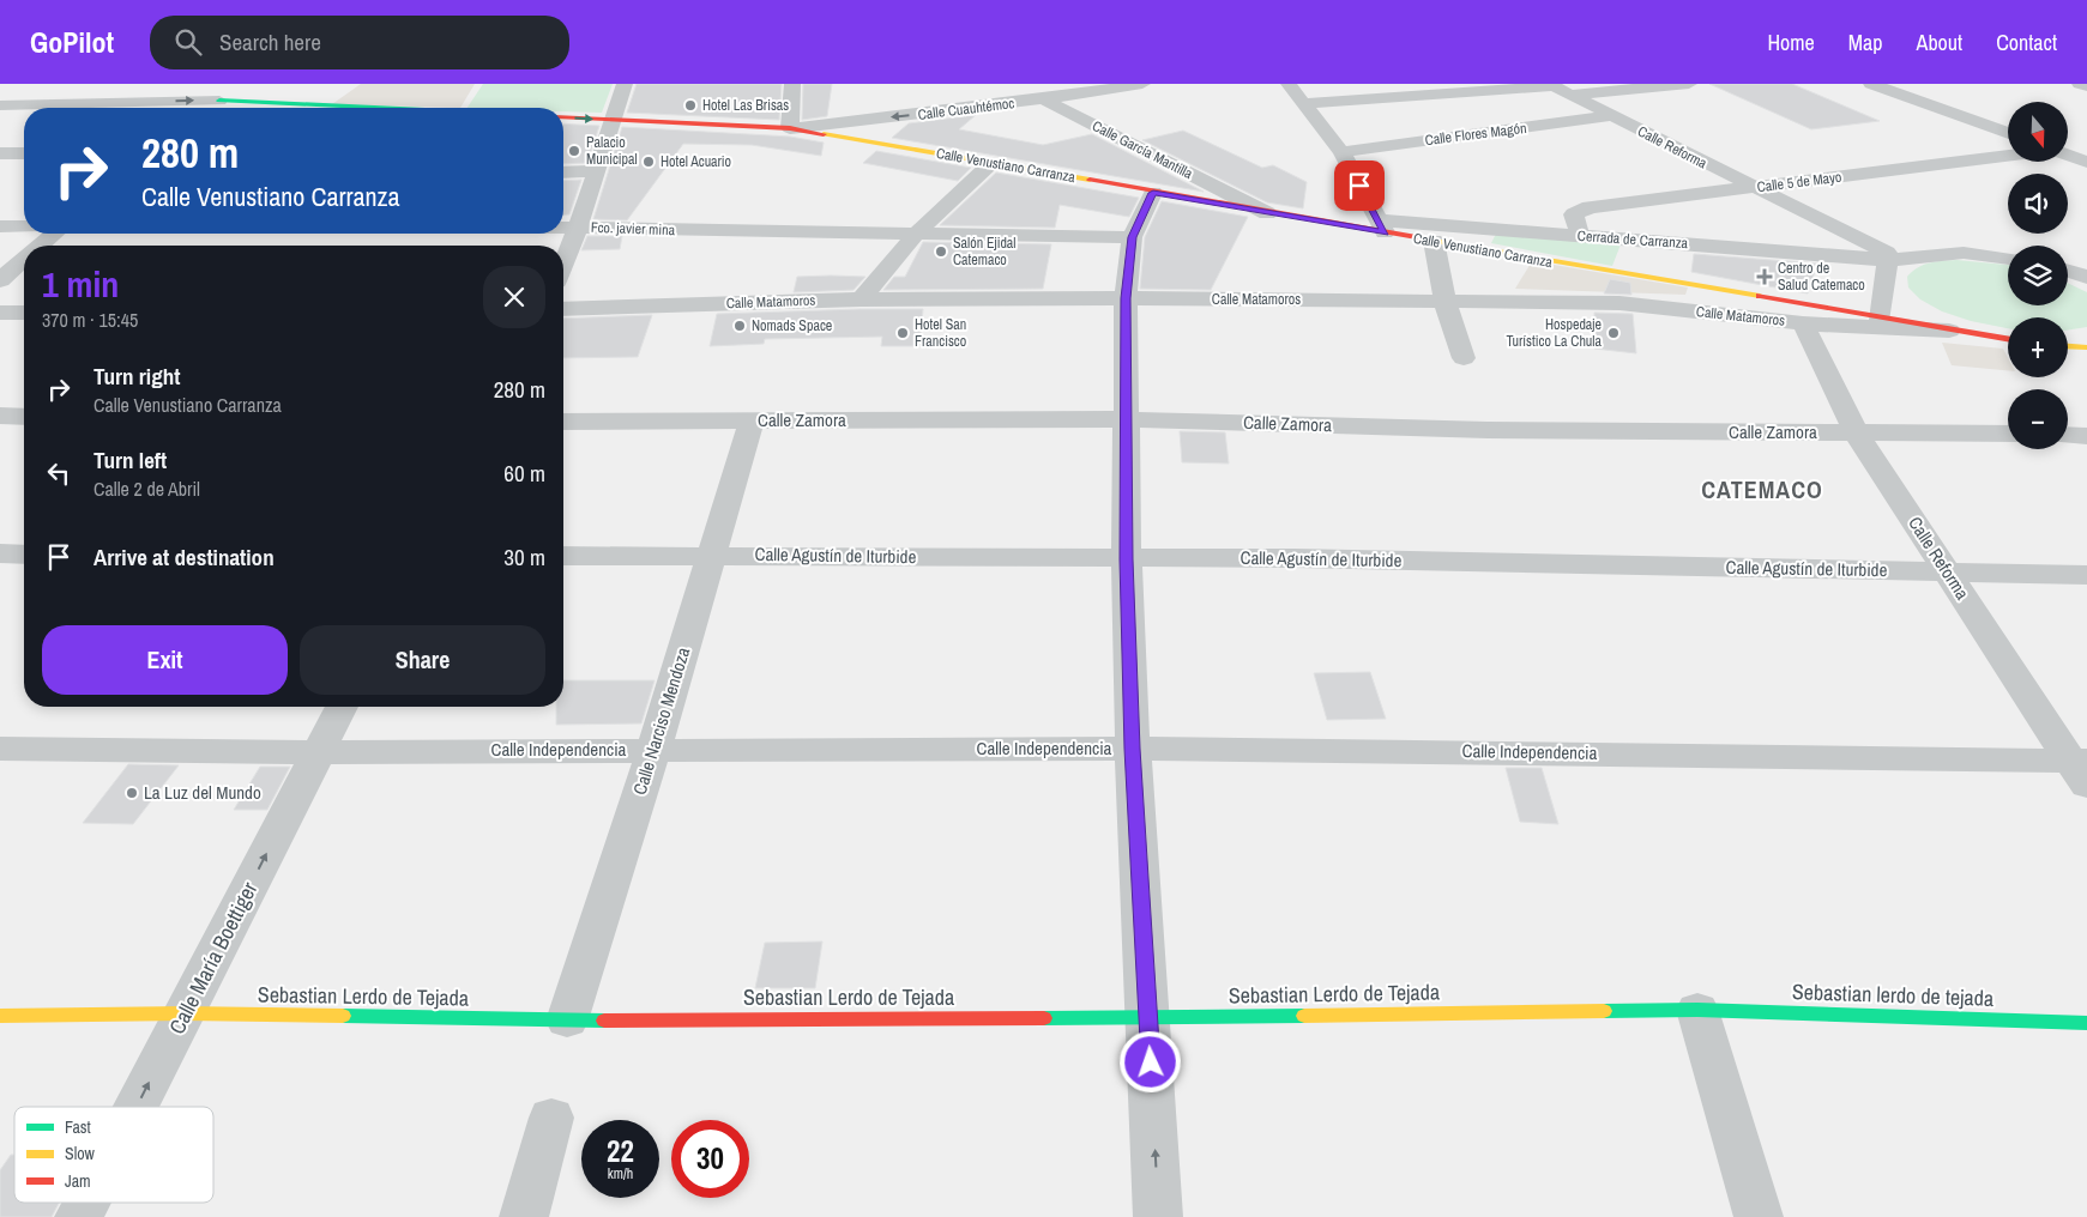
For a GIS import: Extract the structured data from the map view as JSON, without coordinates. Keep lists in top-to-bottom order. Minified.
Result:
{"streets":{"street":["Calle Cuauhtémoc","Calle Flores Magón","Calle Reforma","Calle García Mantilla","Calle Venustiano Carranza","Calle 5 de Mayo","Fco. javier mina","Cerrada de Carranza","Calle Matamoros","Calle Zamora","Calle Agustín de Iturbide","Calle Narciso Mendoza","Calle Independencia","Calle María Boettiger","Sebastian Lerdo de Tejada","Sebastian lerdo de tejada"]},"crossings":[["Calle Cuauhtémoc","Calle García Mantilla"],["Calle Cuauhtémoc","Calle Venustiano Carranza"],["Calle Flores Magón","Calle Reforma"],["Calle Reforma","Calle 5 de Mayo"],["Calle Reforma","Cerrada de Carranza"],["Calle Reforma","Calle Matamoros"],["Calle Reforma","Calle Zamora"],["Calle Reforma","Calle Agustín de Iturbide"],["Calle Reforma","Calle Independencia"],["Calle García Mantilla","Calle Venustiano Carranza"],["Calle Venustiano Carranza","Cerrada de Carranza"],["Calle Venustiano Carranza","Calle Matamoros"],["Calle 5 de Mayo","Cerrada de Carranza"],["Calle Zamora","Calle Narciso Mendoza"],["Calle Agustín de Iturbide","Calle Narciso Mendoza"],["Calle Narciso Mendoza","Calle Independencia"],["Calle Narciso Mendoza","Sebastian Lerdo de Tejada"],["Calle Independencia","Calle María Boettiger"],["Calle María Boettiger","Sebastian Lerdo de Tejada"],["Sebastian Lerdo de Tejada","Sebastian lerdo de tejada"]],"one_way":["Calle Cuauhtémoc","Calle María Boettiger"],"districts":["CATEMACO"],"places":{"other":["Hotel Las Brisas","Palacio Municipal","Hotel Acuario","Salón Ejidal Catemaco","Nomads Space","Hotel San Francisco","Hospedaje Turístico La Chula","La Luz del Mundo"],"health":["Centro de Salud Catemaco"]},"legend":["Fast","Slow","Jam"],"north":"bottom","page":{"header":"GoPilot","search":"Search here","nav":["Home","Map","About","Contact"],"map_buttons":["+","−"],"turn":["280 m","Calle Venustiano Carranza"],"heading":["1 min","370 m · 15:45"],"list":[{"name":"Turn right","note":"Calle Venustiano Carranza","value":"280 m"},{"name":"Turn left","note":"Calle 2 de Abril","value":"60 m"},{"name":"Arrive at destination","value":"30 m"}],"buttons":["Exit","Share"],"speed":"22 km/h","limit":"30"}}
